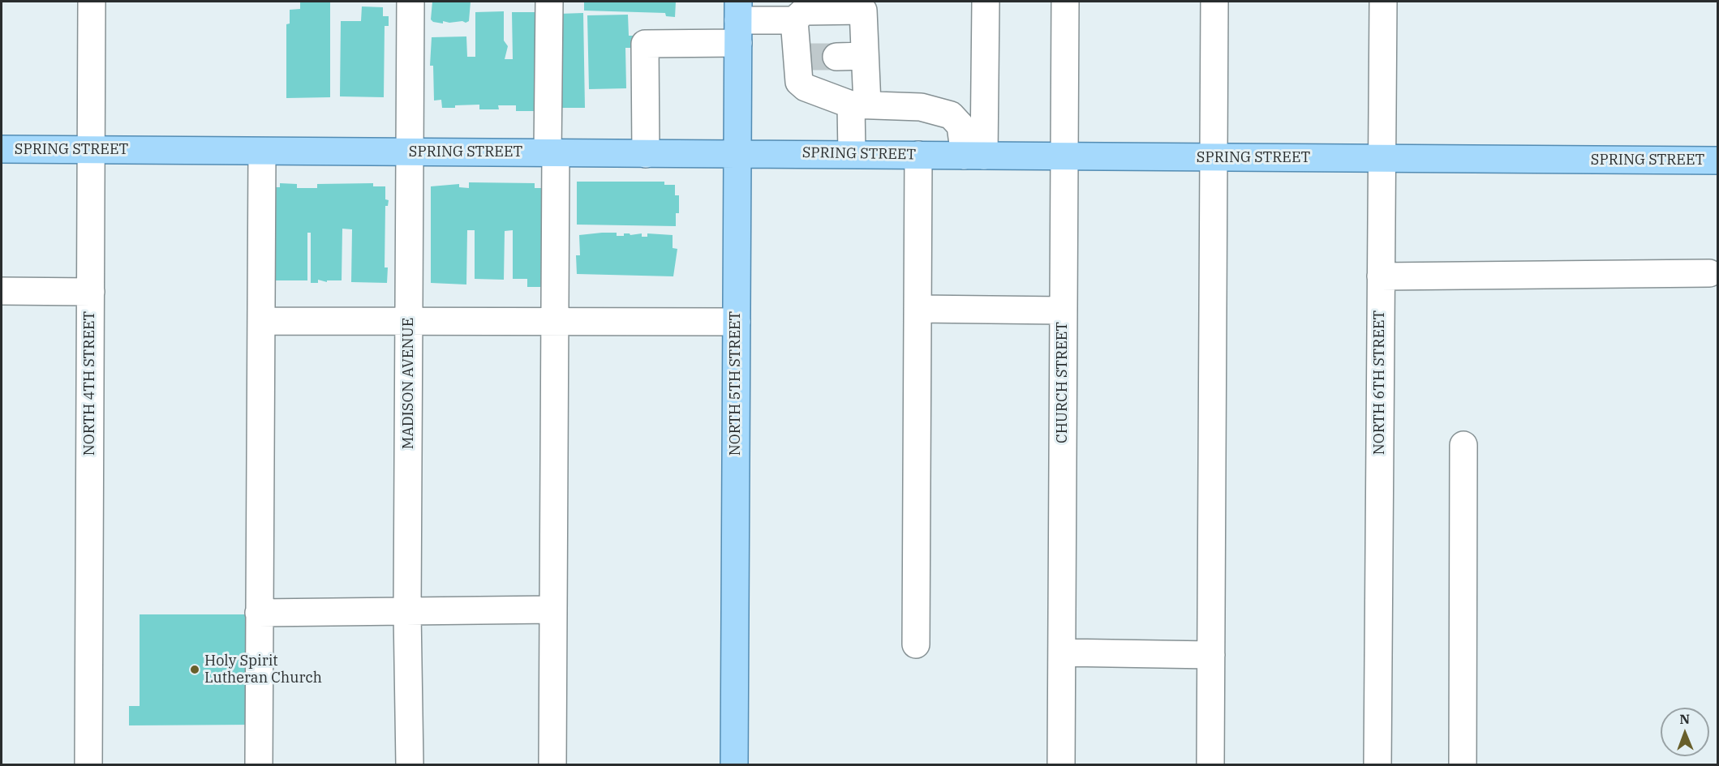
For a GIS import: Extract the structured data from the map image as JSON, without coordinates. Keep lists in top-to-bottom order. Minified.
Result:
{"streets":{"main road":["SPRING STREET","NORTH 5TH STREET"],"street":["CHURCH STREET","NORTH 6TH STREET","NORTH 4TH STREET","MADISON AVENUE"]},"crossings":[["SPRING STREET","CHURCH STREET"],["SPRING STREET","NORTH 6TH STREET"],["SPRING STREET","NORTH 4TH STREET"],["SPRING STREET","MADISON AVENUE"],["SPRING STREET","NORTH 5TH STREET"]],"places":["Holy Spirit Lutheran Church"],"north":"top"}
